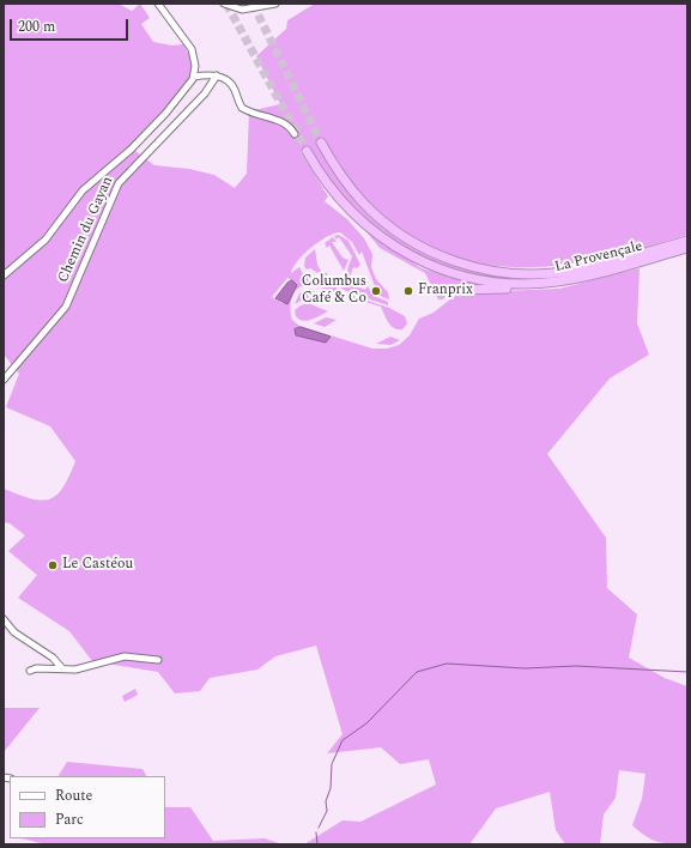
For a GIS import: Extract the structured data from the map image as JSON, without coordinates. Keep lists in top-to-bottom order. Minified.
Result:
{"streets":{"highway":["La Provençale"],"street":["Chemin du Gayan"]},"places":["Columbus Café & Co","Franprix","Le Castéou"],"legend":["Route","Parc"],"scale_bar":"200 m"}
